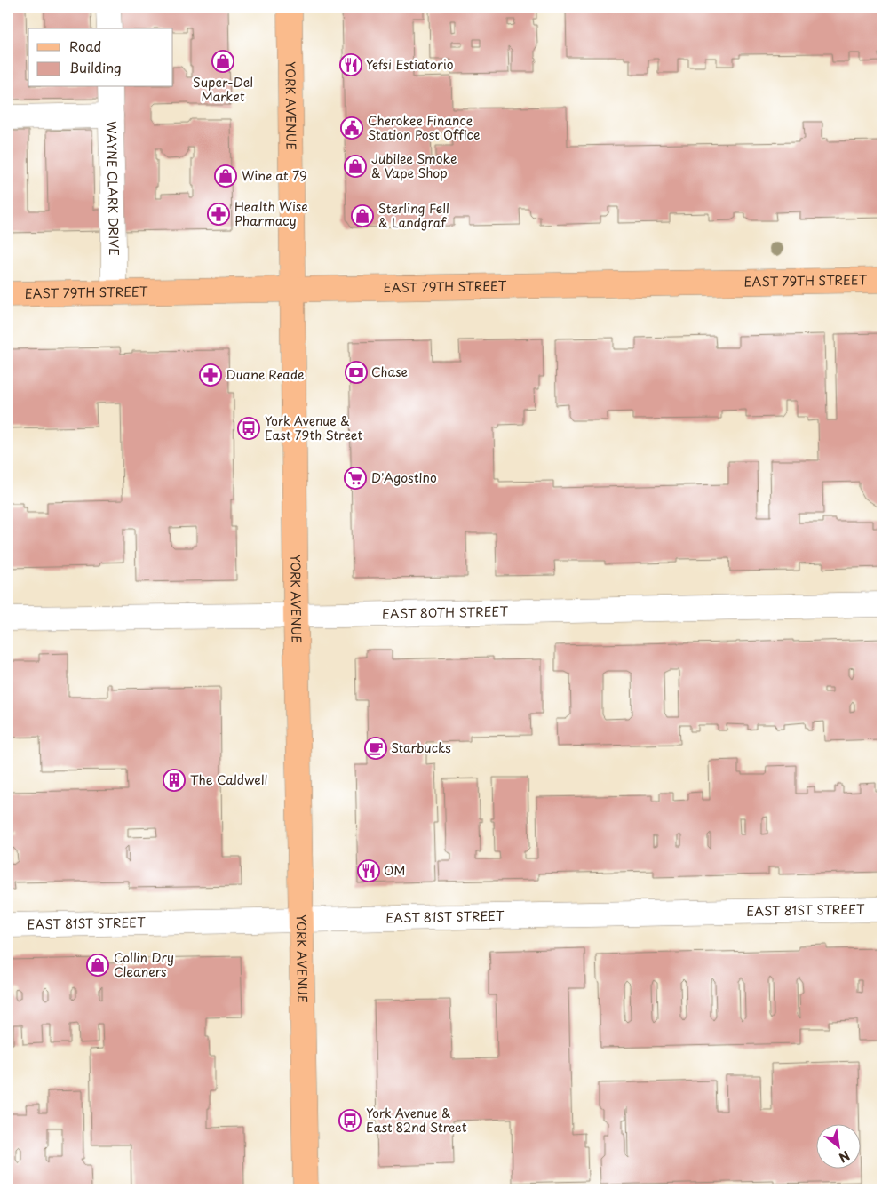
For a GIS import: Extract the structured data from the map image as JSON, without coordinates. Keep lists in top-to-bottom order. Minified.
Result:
{"streets":{"main road":["YORK AVENUE","EAST 79TH STREET"],"street":["WAYNE CLARK DRIVE","EAST 80TH STREET","EAST 81ST STREET"]},"crossings":[["YORK AVENUE","EAST 79TH STREET"],["YORK AVENUE","EAST 80TH STREET"],["YORK AVENUE","EAST 81ST STREET"],["WAYNE CLARK DRIVE","EAST 79TH STREET"]],"places":{"shop":["Super-Del Market","Jubilee Smoke & Vape Shop","Wine at 79","Sterling Fell & Landgraf","Collin Dry Cleaners"],"restaurant":["Yefsi Estiatorio","OM"],"public building":["Cherokee Finance Station Post Office"],"pharmacy":["Health Wise Pharmacy","Duane Reade"],"bank":["Chase"],"bus stop":["York Avenue & East 79th Street","York Avenue & East 82nd Street"],"supermarket":["D'Agostino"],"cafe":["Starbucks"],"building":["The Caldwell"]},"legend":["Road","Building"],"north":"bottom right"}
